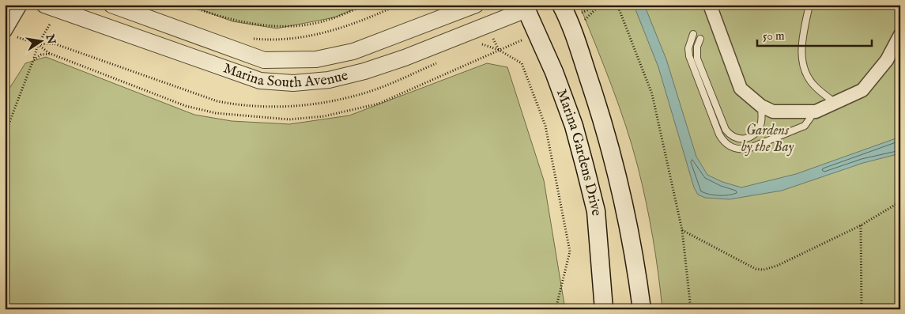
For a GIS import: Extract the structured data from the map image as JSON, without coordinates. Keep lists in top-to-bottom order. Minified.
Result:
{"streets":{"main road":["Marina Gardens Drive"],"street":["Marina South Avenue"]},"crossings":[["Marina South Avenue","Marina Gardens Drive"]],"parks":["Gardens by the Bay"],"scale_bar":"50 m","north":"right"}
